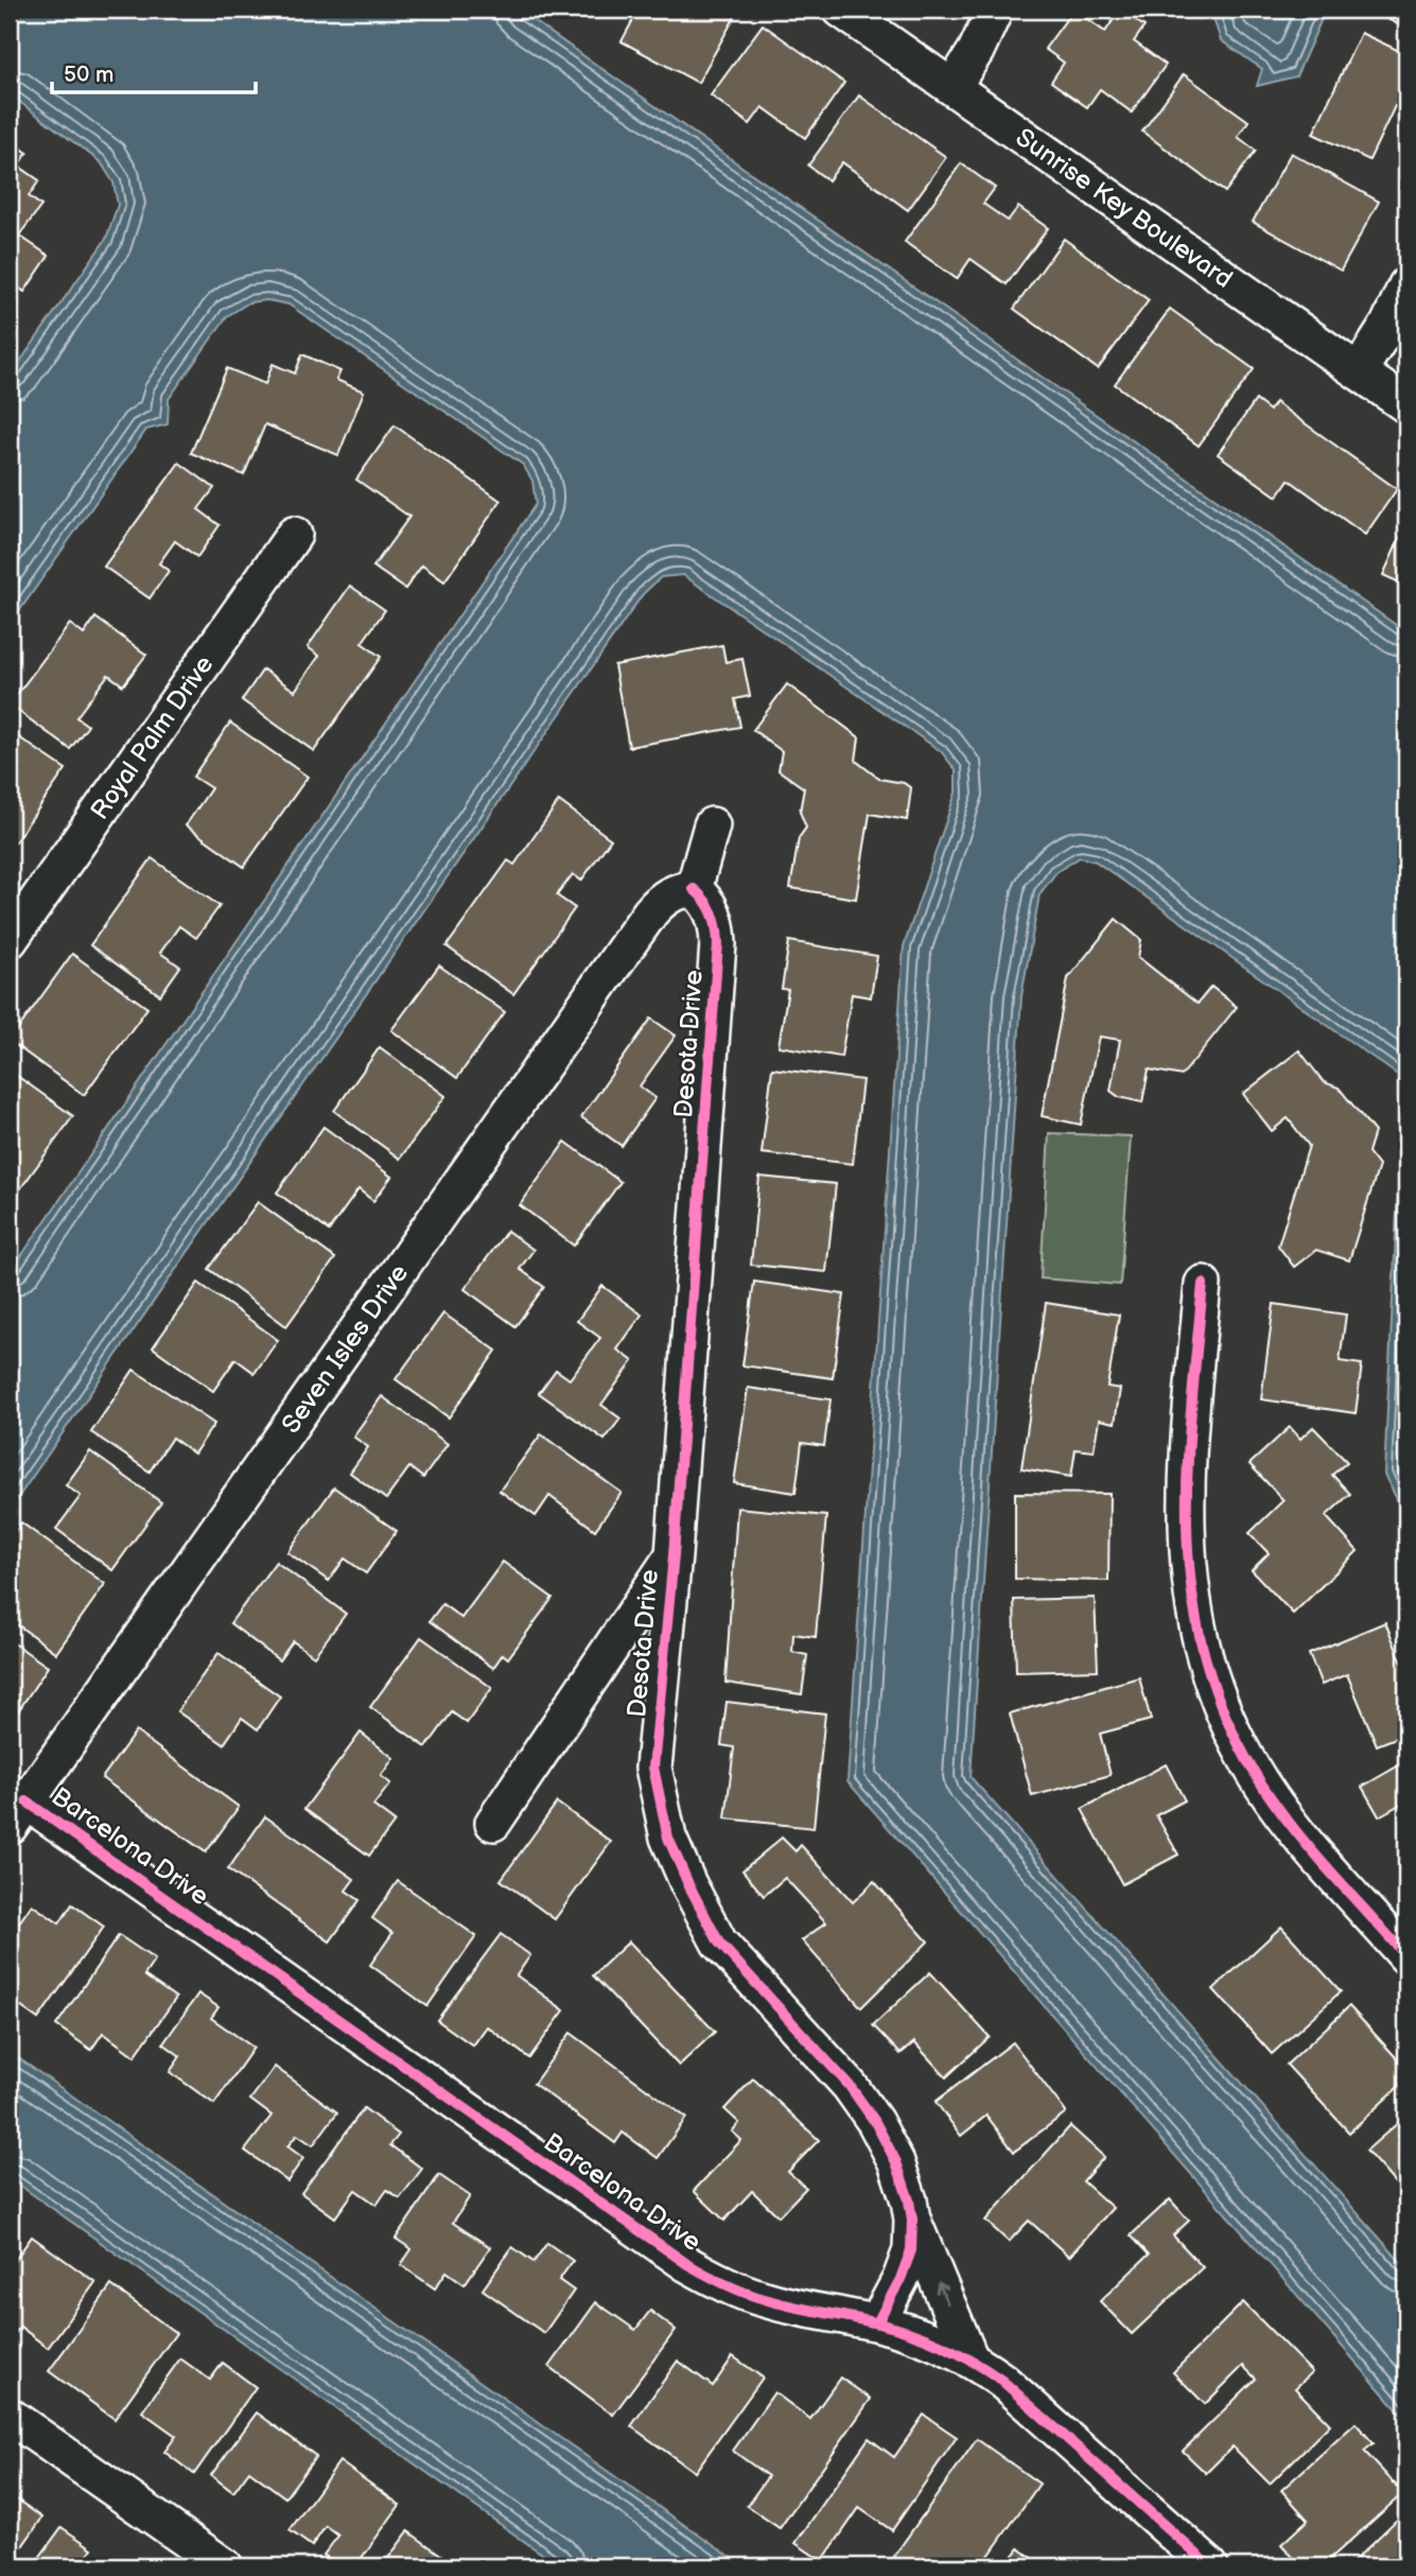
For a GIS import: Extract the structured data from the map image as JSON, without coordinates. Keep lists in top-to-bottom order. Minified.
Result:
{"streets":{"street":["Sunrise Key Boulevard","Royal Palm Drive","Desota Drive","Seven Isles Drive","Barcelona Drive"]},"crossings":[["Desota Drive","Seven Isles Drive"],["Desota Drive","Barcelona Drive"],["Seven Isles Drive","Barcelona Drive"]],"scale_bar":"50 m"}
